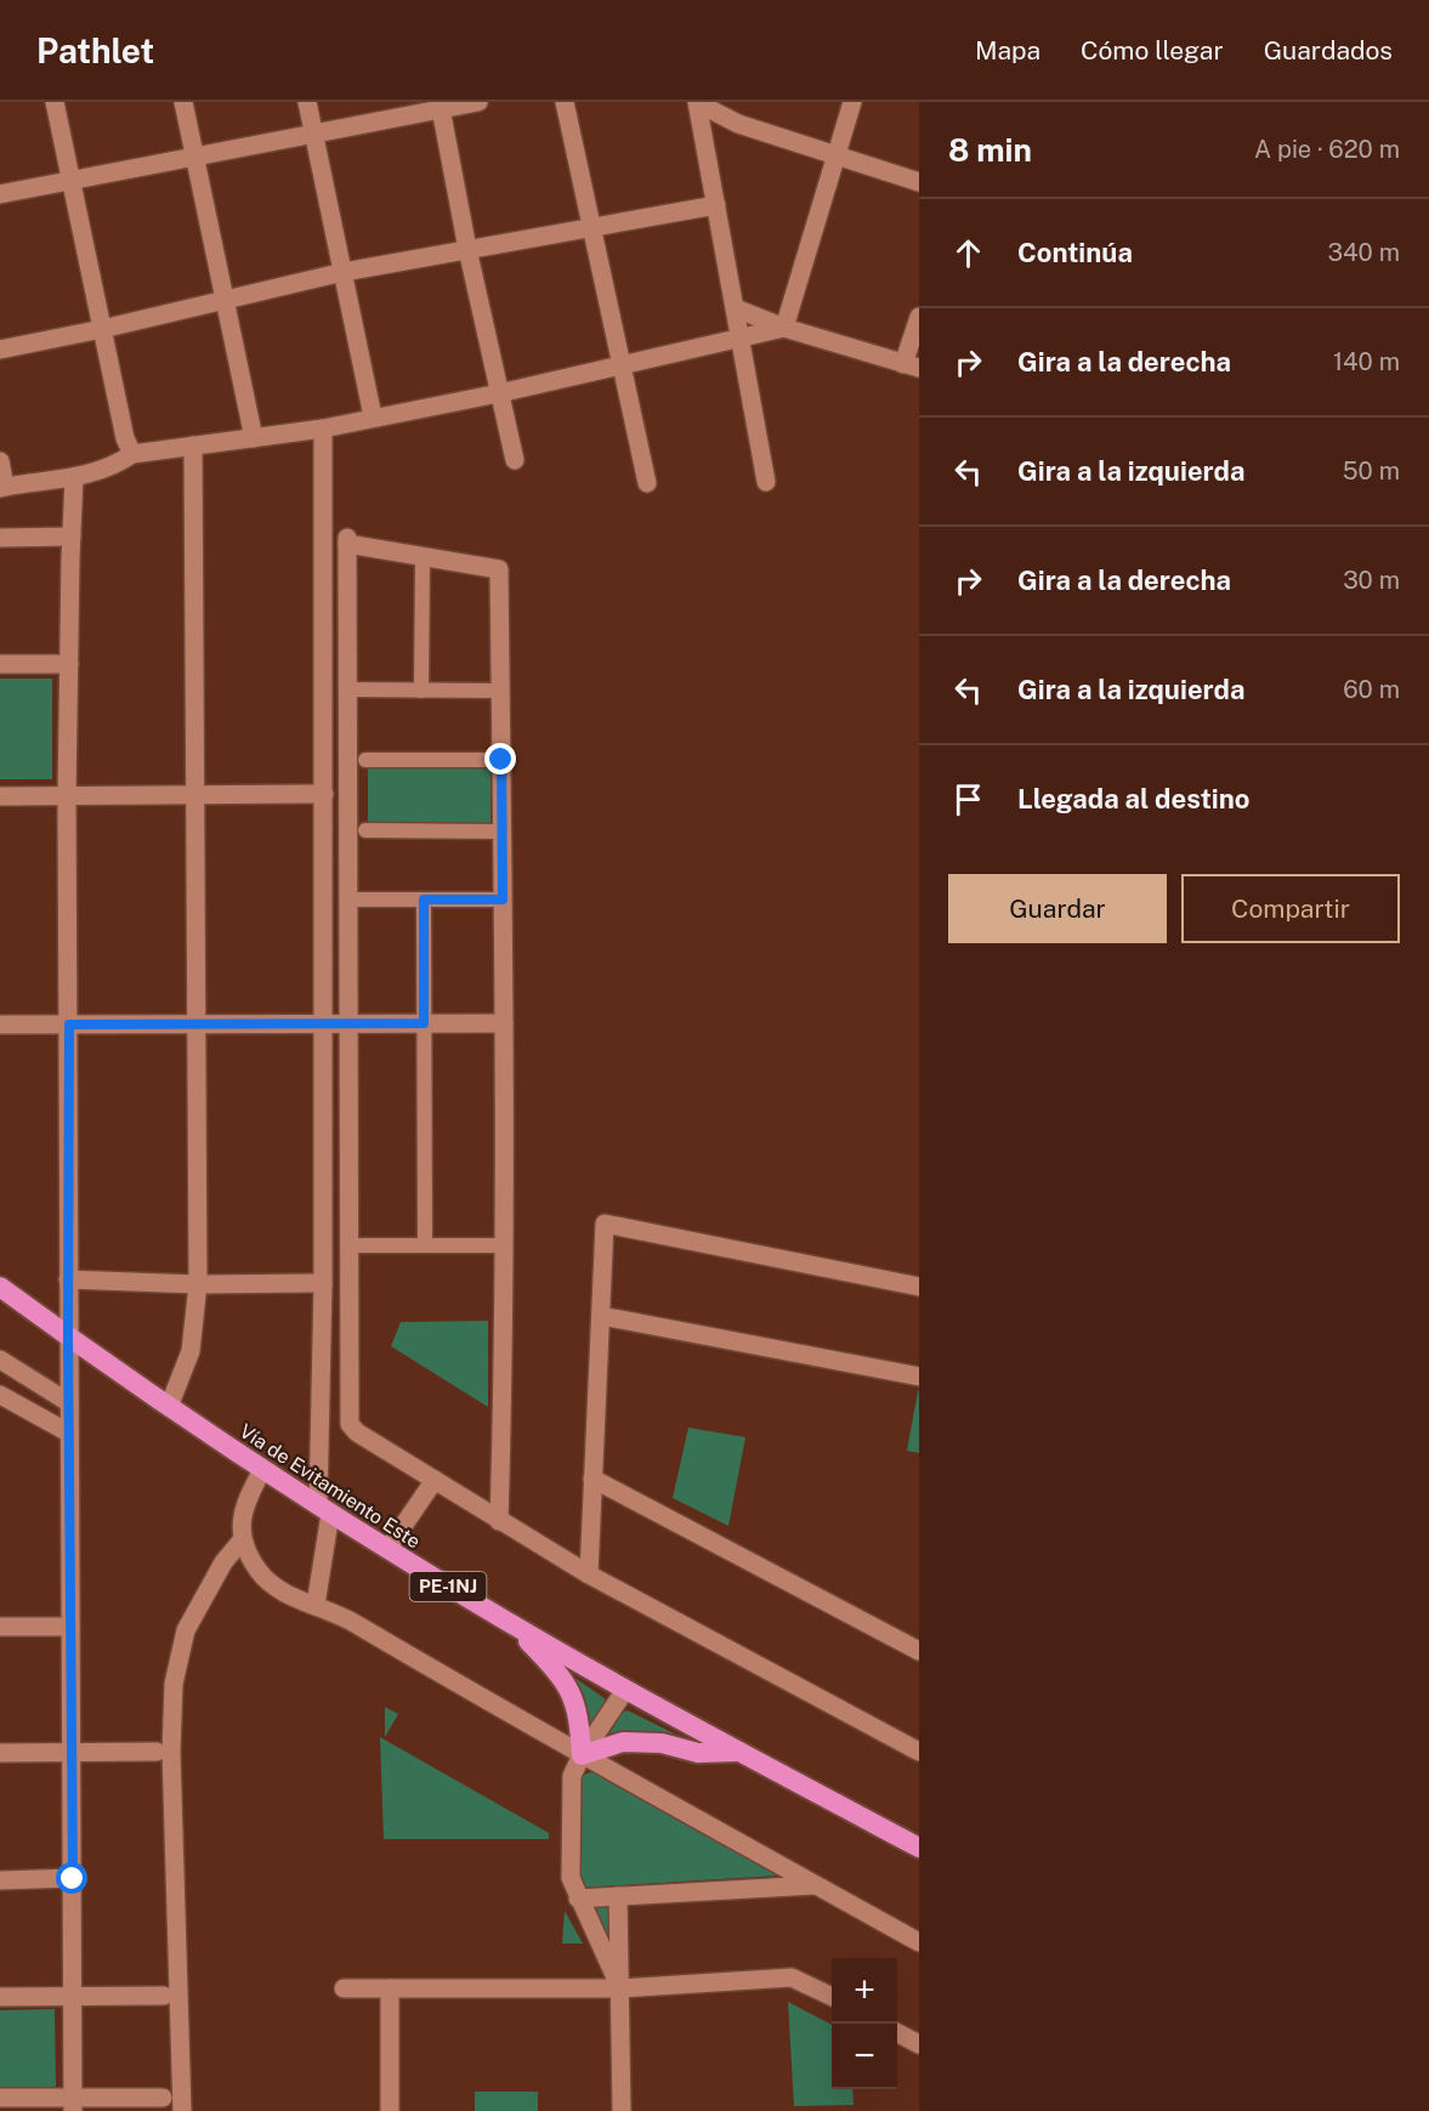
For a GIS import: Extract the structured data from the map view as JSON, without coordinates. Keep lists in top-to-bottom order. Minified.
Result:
{"streets":{"highway":["Vía de Evitamiento Este","PE-1NJ"]},"page":{"header":"Pathlet","nav":["Mapa","Cómo llegar","Guardados"],"heading":["8 min","A pie · 620 m"],"list":[["Continúa","340 m"],["Gira a la derecha","140 m"],["Gira a la izquierda","50 m"],["Gira a la derecha","30 m"],["Gira a la izquierda","60 m"],"Llegada al destino"],"buttons":["Guardar","Compartir"],"map_buttons":["+","−"]}}
